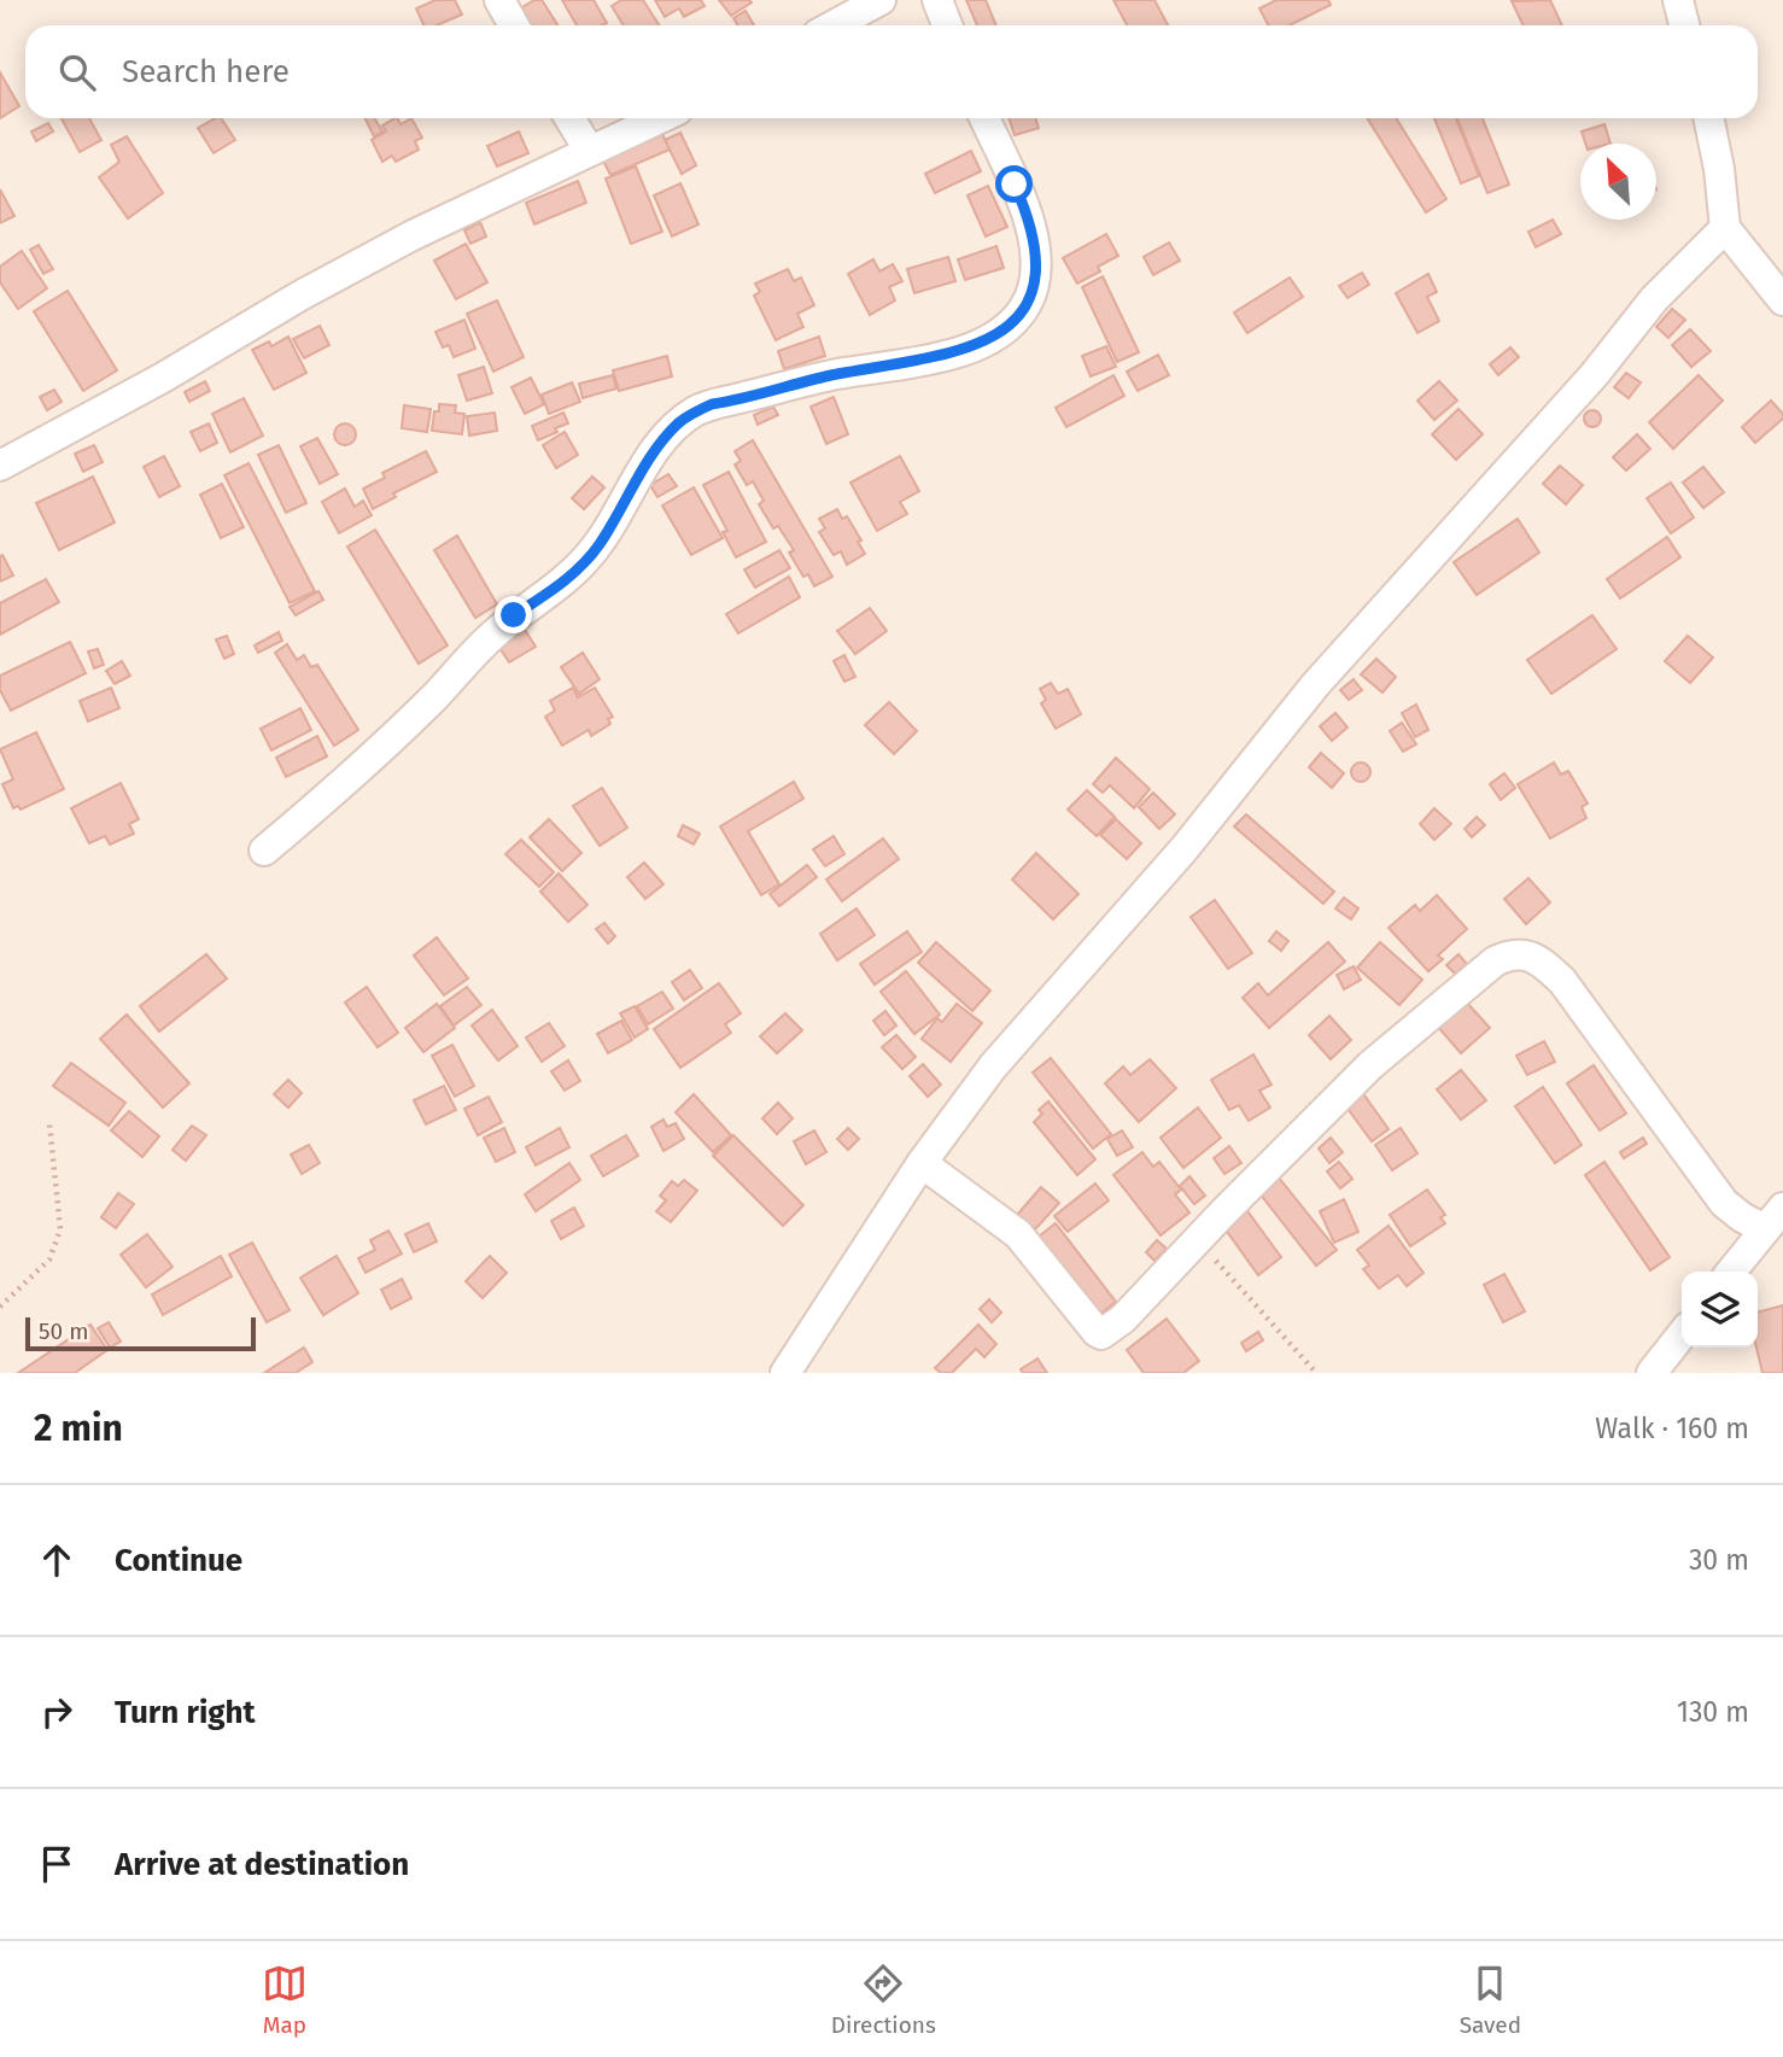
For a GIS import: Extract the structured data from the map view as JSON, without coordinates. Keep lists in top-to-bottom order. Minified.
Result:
{"scale_bar":"50 m","north":"top left","page":{"search":"Search here","scale":"50 m","heading":["2 min","Walk · 160 m"],"list":[["Continue","30 m"],["Turn right","130 m"],"Arrive at destination"],"nav":["Map","Directions","Saved"]}}
